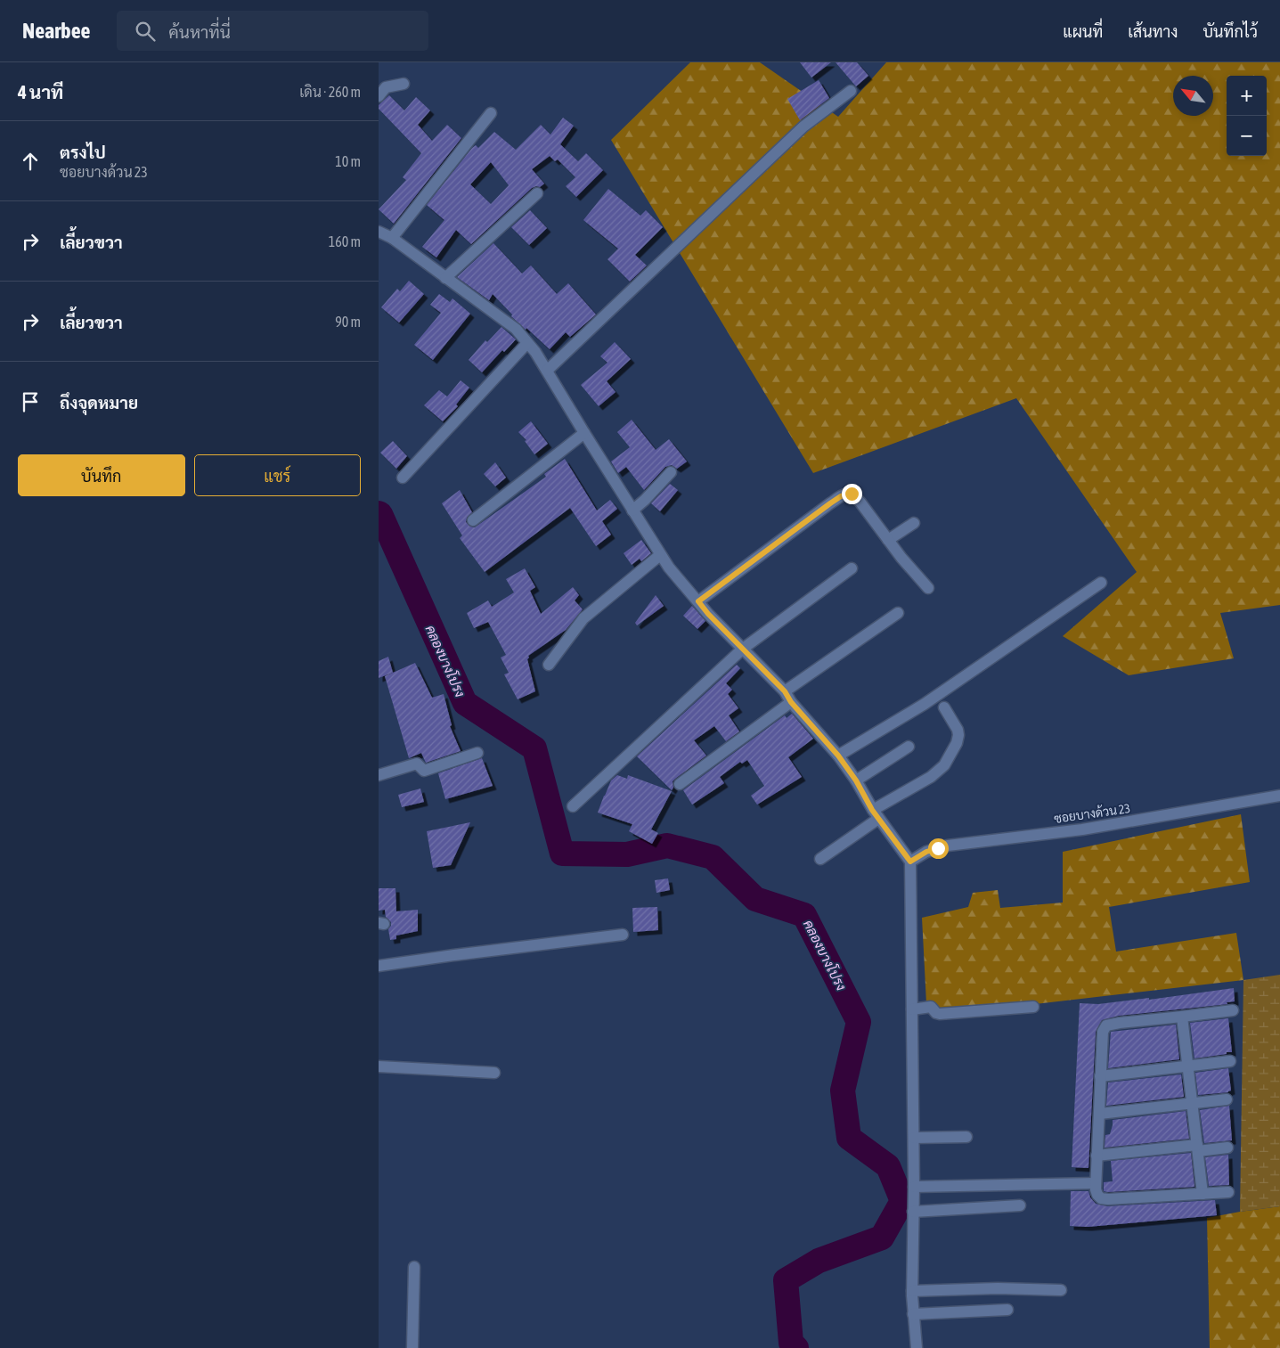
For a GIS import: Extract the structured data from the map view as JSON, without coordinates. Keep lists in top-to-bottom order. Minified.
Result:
{"streets":{"street":["ซอยบางด้วน 23"]},"water":["คลองบางโปรง"],"north":"top left","page":{"header":"Nearbee","search":"ค้นหาที่นี่","nav":["แผนที่","เส้นทาง","บันทึกไว้"],"heading":["4 นาที","เดิน · 260 m"],"map_buttons":["+","−"],"list":[["ตรงไป","ซอยบางด้วน 23","10 m"],["เลี้ยวขวา","160 m"],["เลี้ยวขวา","90 m"],"ถึงจุดหมาย"],"buttons":["บันทึก","แชร์"]}}
